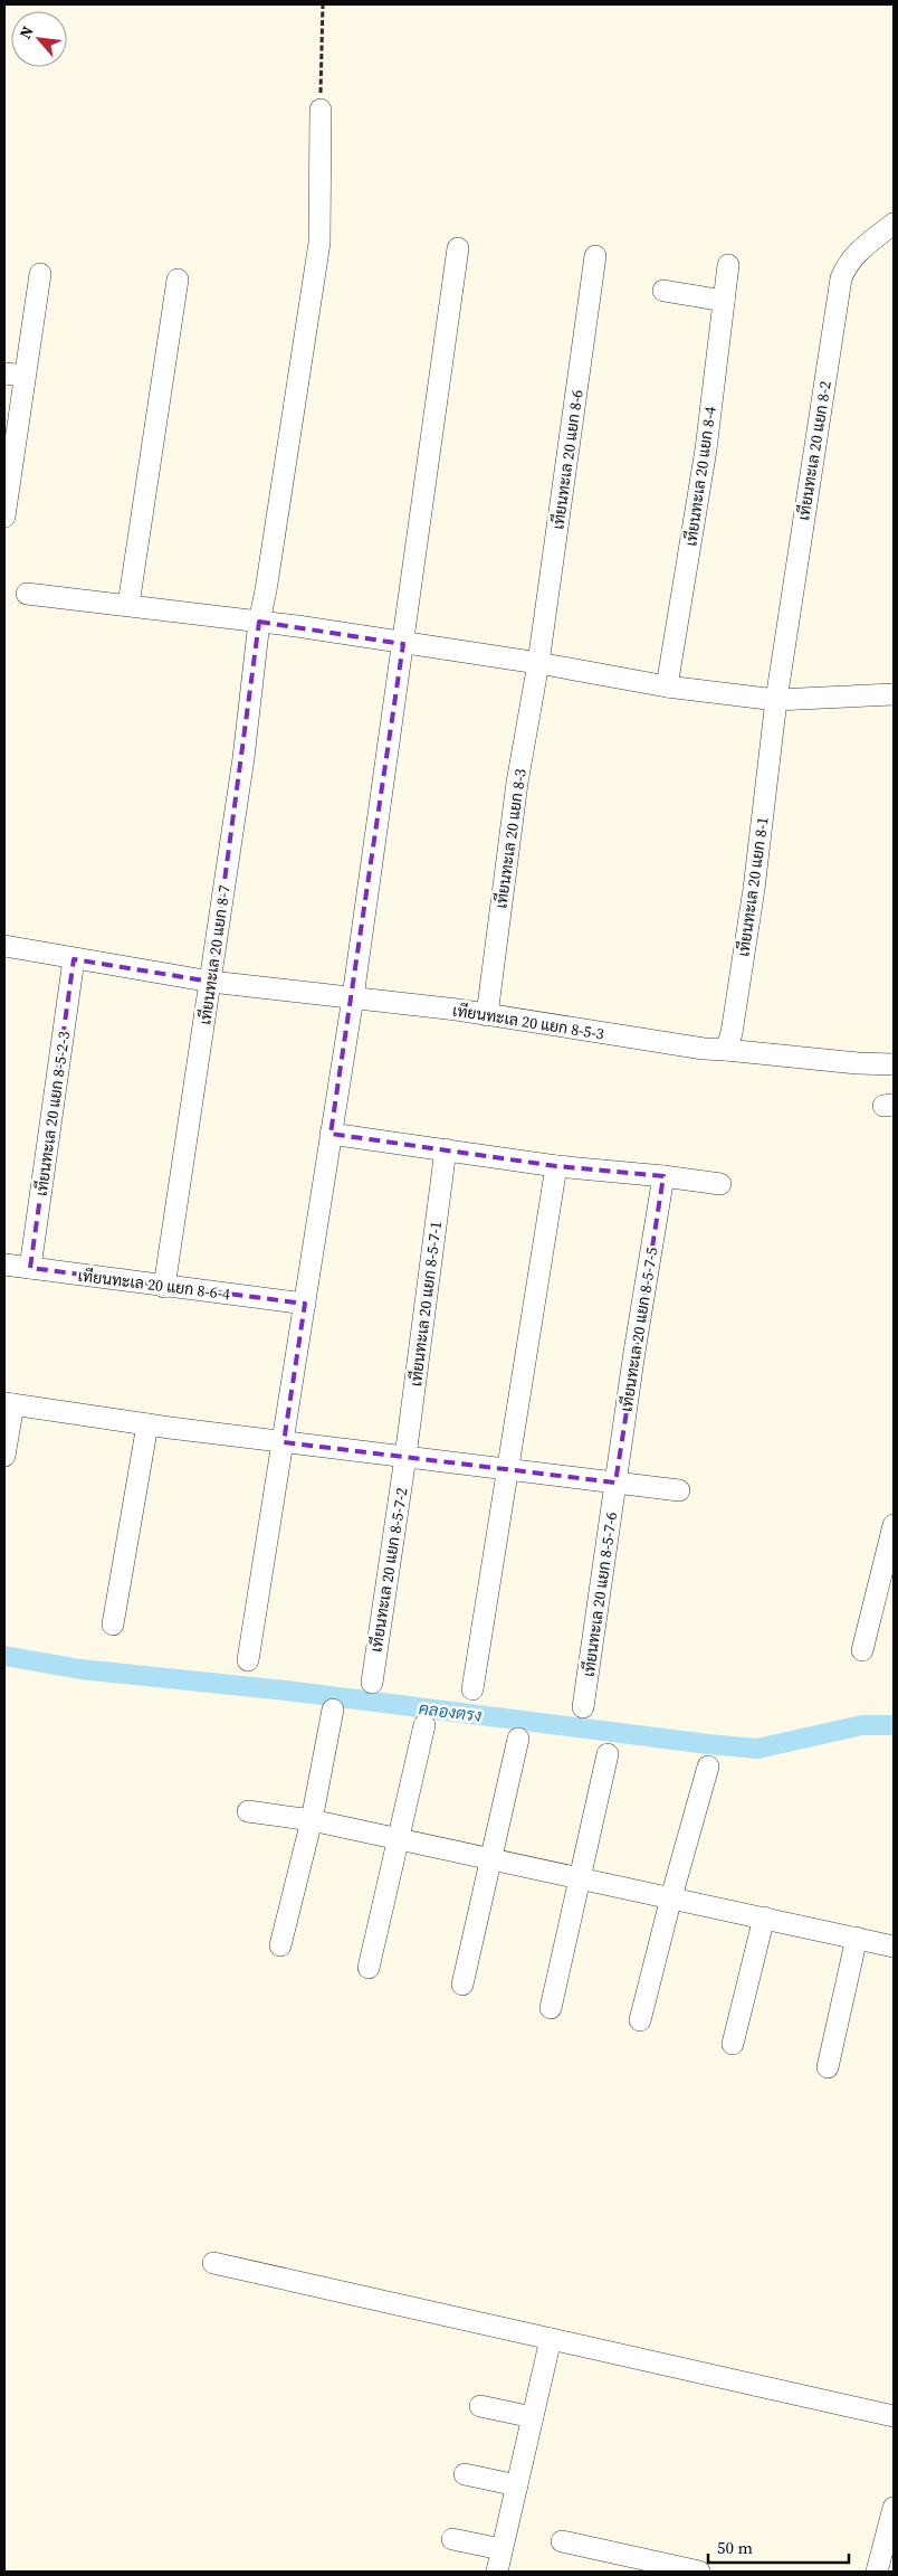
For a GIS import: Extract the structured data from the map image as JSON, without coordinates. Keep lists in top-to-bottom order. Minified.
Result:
{"streets":{"street":["เทียนทะเล 20 แยก 8-2","เทียนทะเล 20 แยก 8-6","เทียนทะเล 20 แยก 8-4","เทียนทะเล 20 แยก 8-3","เทียนทะเล 20 แยก 8-1","เทียนทะเล 20 แยก 8-7","เทียนทะเล 20 แยก 8-5-3","เทียนทะเล 20 แยก 8-5-2-3","เทียนทะเล 20 แยก 8-6-4","เทียนทะเล 20 แยก 8-5-7-1","เทียนทะเล 20 แยก 8-5-7-5","เทียนทะเล 20 แยก 8-5-7-2","เทียนทะเล 20 แยก 8-5-7-6"]},"crossings":[["เทียนทะเล 20 แยก 8-2","เทียนทะเล 20 แยก 8-1"],["เทียนทะเล 20 แยก 8-6","เทียนทะเล 20 แยก 8-3"],["เทียนทะเล 20 แยก 8-3","เทียนทะเล 20 แยก 8-5-3"],["เทียนทะเล 20 แยก 8-1","เทียนทะเล 20 แยก 8-5-3"],["เทียนทะเล 20 แยก 8-7","เทียนทะเล 20 แยก 8-5-3"],["เทียนทะเล 20 แยก 8-7","เทียนทะเล 20 แยก 8-6-4"],["เทียนทะเล 20 แยก 8-5-3","เทียนทะเล 20 แยก 8-5-2-3"],["เทียนทะเล 20 แยก 8-5-2-3","เทียนทะเล 20 แยก 8-6-4"],["เทียนทะเล 20 แยก 8-5-7-1","เทียนทะเล 20 แยก 8-5-7-2"],["เทียนทะเล 20 แยก 8-5-7-5","เทียนทะเล 20 แยก 8-5-7-6"]],"water":["คลองตรง"],"scale_bar":"50 m","north":"top left"}
